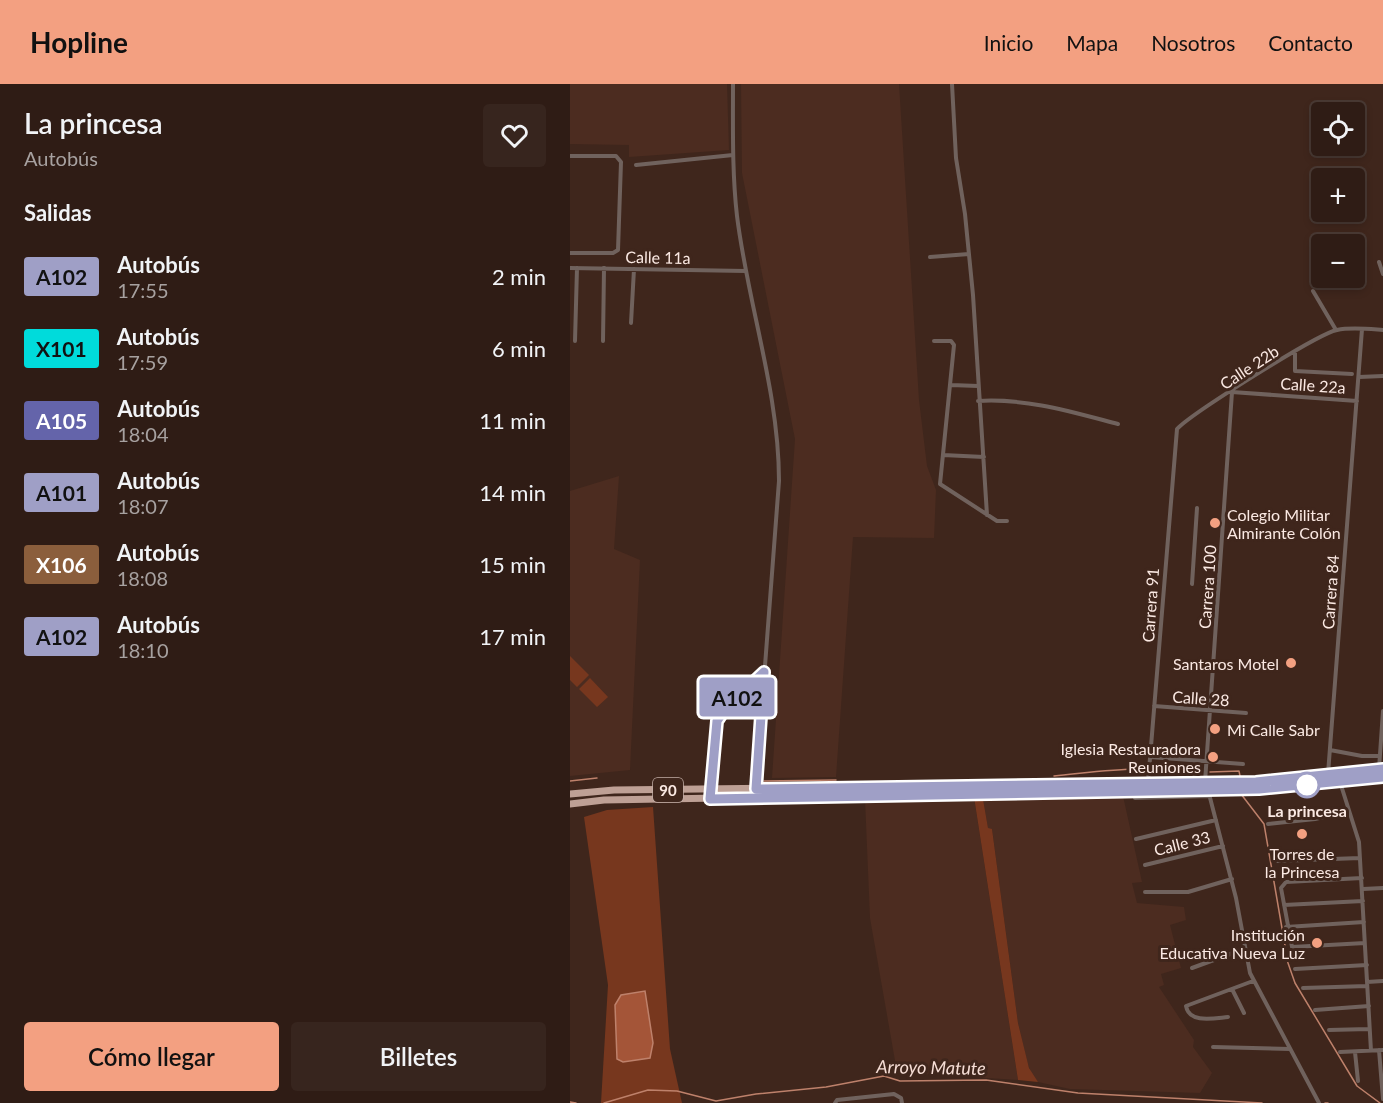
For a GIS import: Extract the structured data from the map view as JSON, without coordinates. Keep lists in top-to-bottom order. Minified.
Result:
{"streets":{"highway":["90"],"street":["Calle 11a","Calle 22b","Calle 22a","Carrera 100","Carrera 84","Carrera 91","Calle 28","Calle 33"]},"crossings":[["Calle 22b","Calle 22a"],["Calle 22b","Carrera 100"],["Calle 22b","Carrera 91"],["Calle 22a","Carrera 100"],["Calle 22a","Carrera 84"],["Carrera 100","Calle 28"],["Carrera 100","90"],["Carrera 100","Calle 33"],["Carrera 84","90"],["Carrera 91","Calle 28"],["Carrera 91","90"]],"water":["Arroyo Matute"],"places":["Colegio Militar Almirante Colón","Santaros Motel","Mi Calle Sabr","Iglesia Restauradora Reuniones","La princesa","Torres de la Princesa","Institución Educativa Nueva Luz"],"lines":["bus line A102"],"page":{"header":"Hopline","nav":["Inicio","Mapa","Nosotros","Contacto"],"heading":[["La princesa","Autobús"],"Salidas"],"on_map":"A102","map_buttons":["+","−"],"list":[{"mark":"A102","name":"Autobús","note":"17:55","value":"2 min"},{"mark":"X101","name":"Autobús","note":"17:59","value":"6 min"},{"mark":"A105","name":"Autobús","note":"18:04","value":"11 min"},{"mark":"A101","name":"Autobús","note":"18:07","value":"14 min"},{"mark":"X106","name":"Autobús","note":"18:08","value":"15 min"},{"mark":"A102","name":"Autobús","note":"18:10","value":"17 min"}],"buttons":["Cómo llegar","Billetes"]}}
